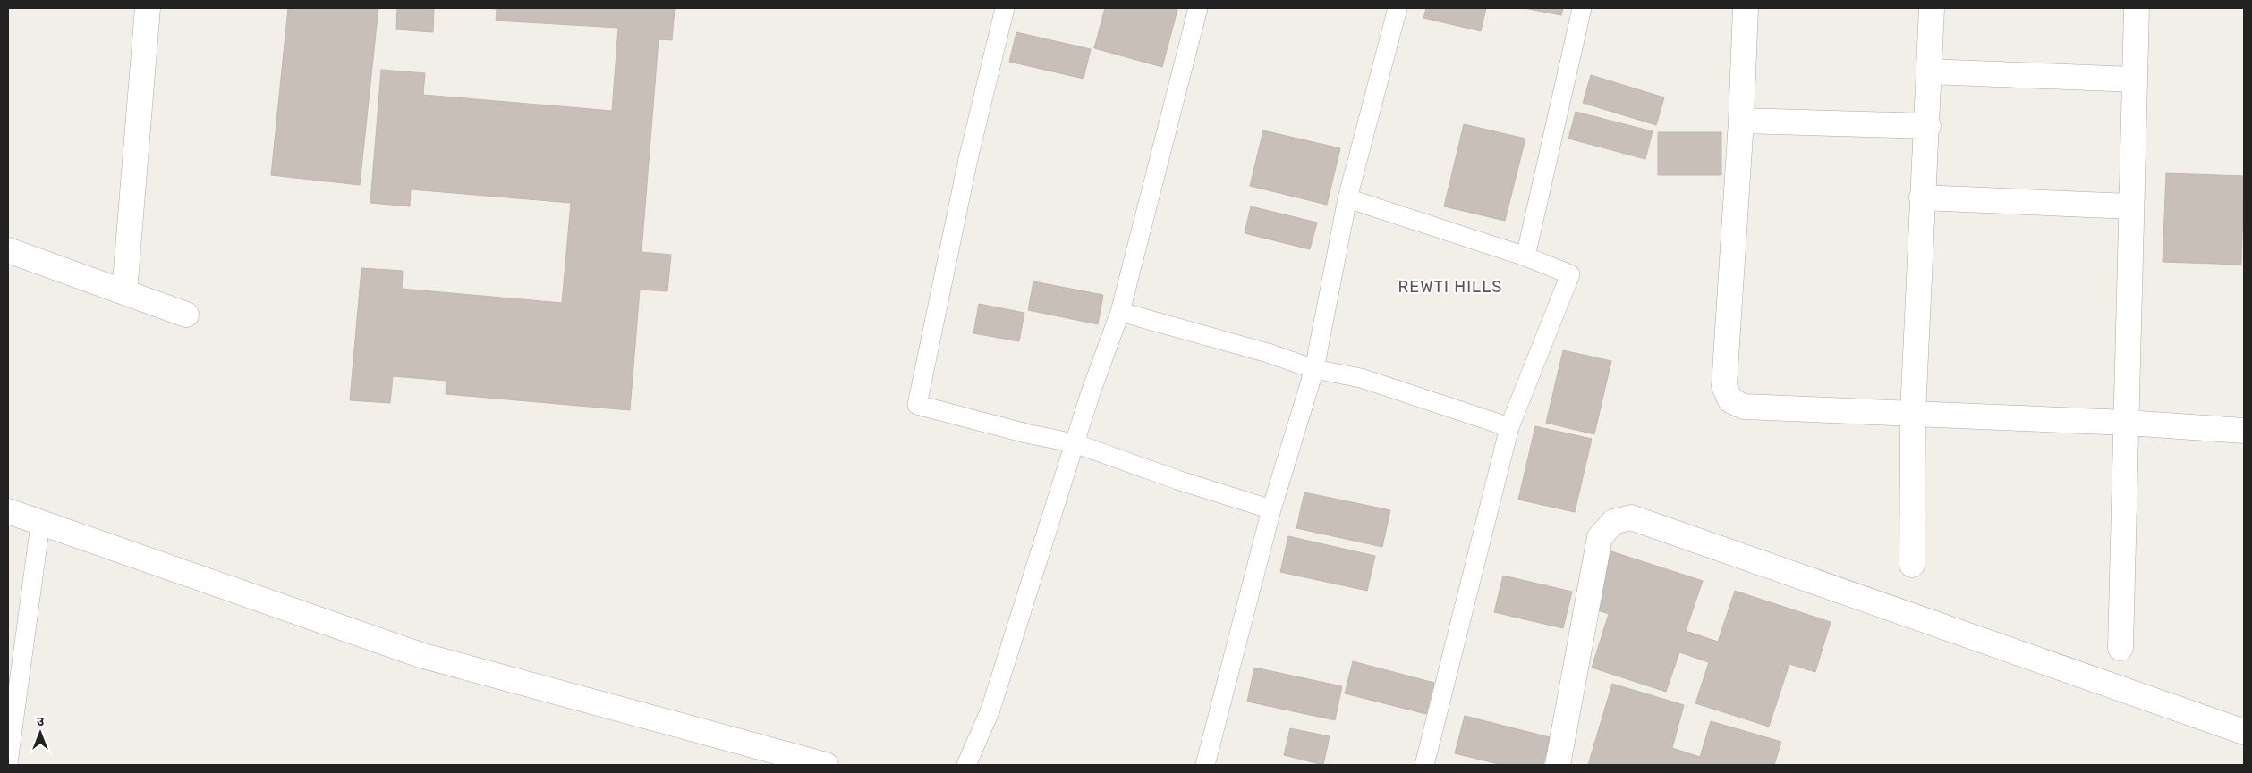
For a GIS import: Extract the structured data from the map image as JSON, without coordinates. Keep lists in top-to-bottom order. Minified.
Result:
{"districts":["REWTI HILLS"],"north":"top"}
